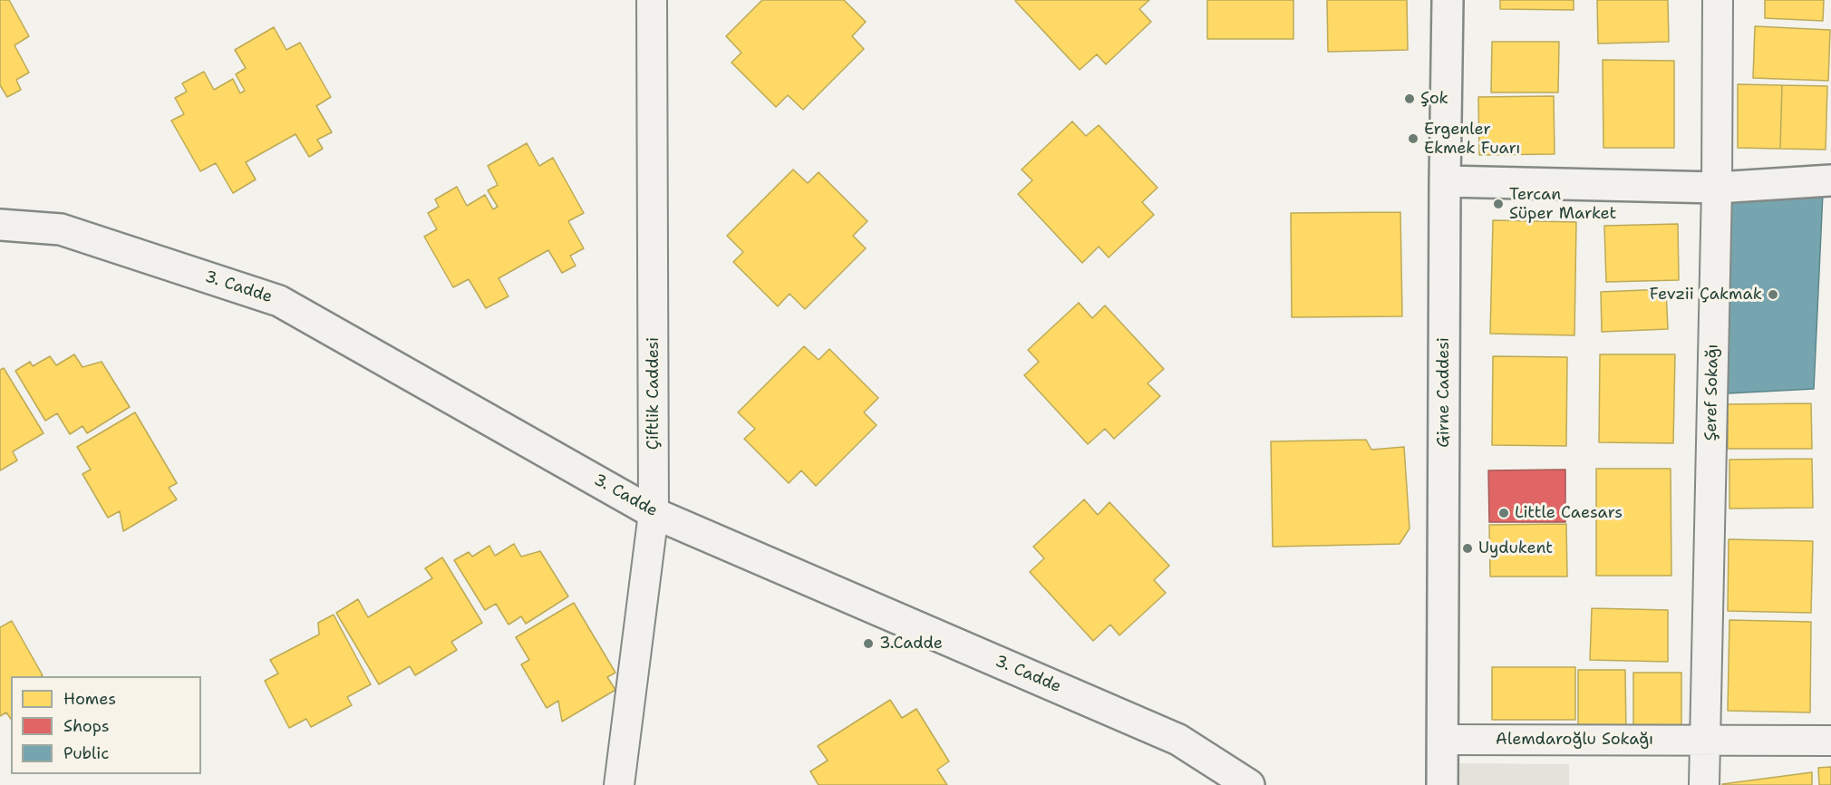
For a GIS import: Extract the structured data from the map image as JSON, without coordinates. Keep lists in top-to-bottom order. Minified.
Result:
{"streets":{"street":["3. Cadde","Girne Caddesi","Şeref Sokağı","Çiftlik Caddesi","Alemdaroğlu Sokağı"]},"crossings":[["3. Cadde","Çiftlik Caddesi"],["Girne Caddesi","Alemdaroğlu Sokağı"],["Şeref Sokağı","Alemdaroğlu Sokağı"]],"places":["Şok","Ergenler Ekmek Fuarı","Tercan Süper Market","Fevzii Çakmak","Little Caesars","Uydukent","3.Cadde"],"legend":["Homes","Shops","Public"]}
